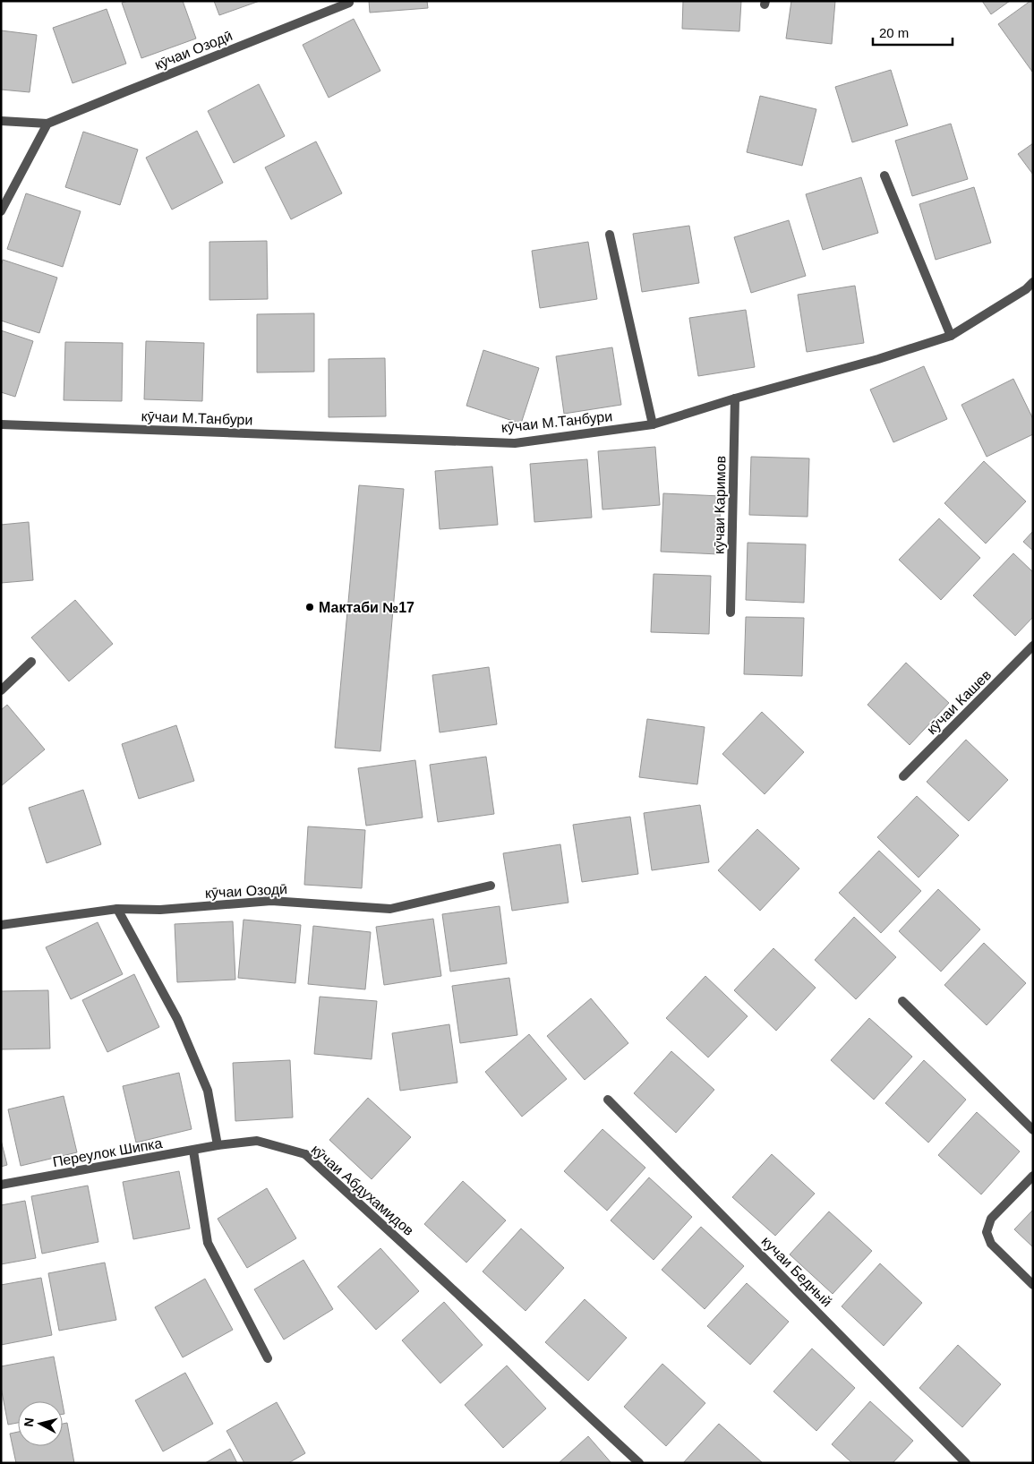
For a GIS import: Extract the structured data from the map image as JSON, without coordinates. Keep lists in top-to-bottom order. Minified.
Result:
{"streets":{"street":["кӯчаи Озодӣ","кӯчаи М.Танбури","кӯчаи Каримов","кӯчаи Кашев","Переулок Шипка","кӯчаи Абдухамидов","кучаи Бедный"]},"crossings":[["кӯчаи М.Танбури","кӯчаи Каримов"],["Переулок Шипка","кӯчаи Абдухамидов"]],"places":["Мактаби №17"],"scale_bar":"20 m","north":"left"}
